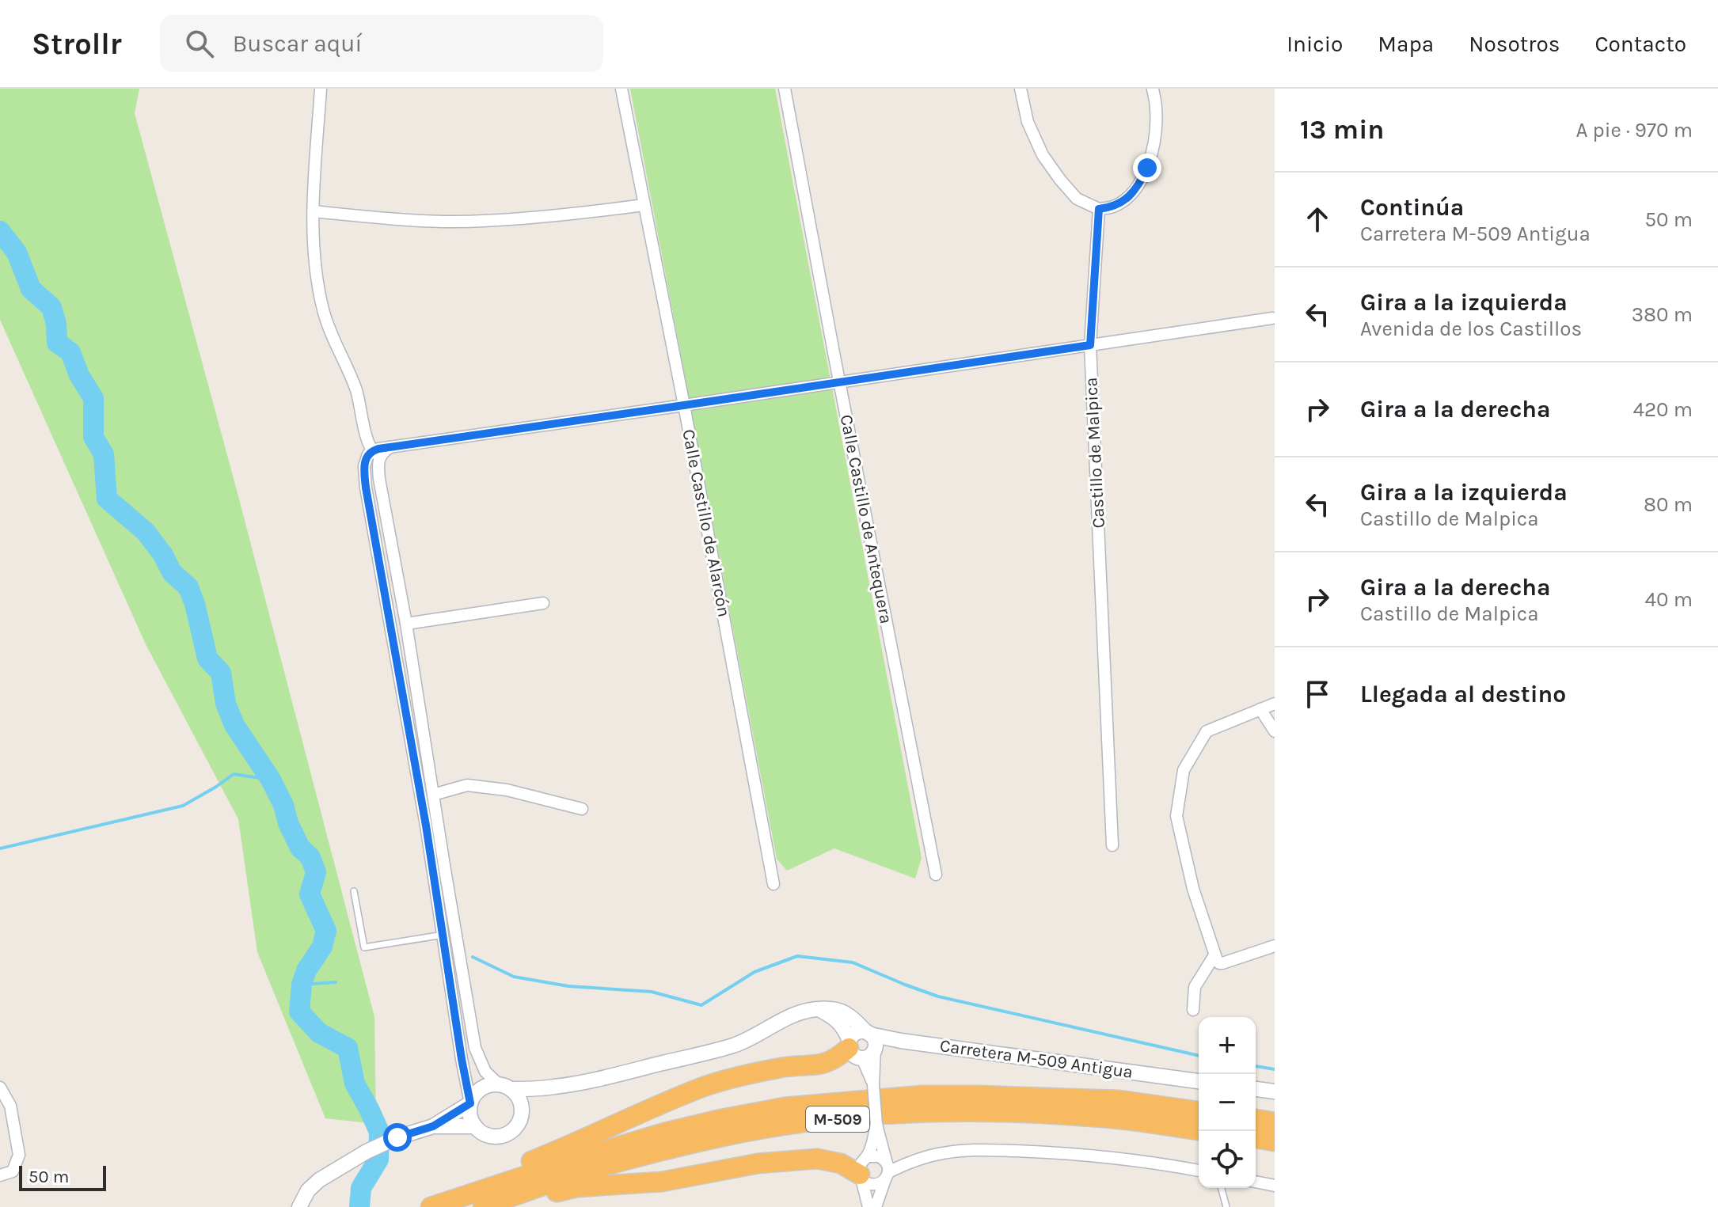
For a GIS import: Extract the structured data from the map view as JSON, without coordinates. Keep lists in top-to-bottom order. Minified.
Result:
{"streets":{"highway":["M-509"],"street":["Castillo de Malpica","Calle Castillo de Antequera","Calle Castillo de Alarcón","Carretera M-509 Antigua"]},"scale_bar":"50 m","page":{"header":"Strollr","search":"Buscar aquí","nav":["Inicio","Mapa","Nosotros","Contacto"],"heading":["13 min","A pie · 970 m"],"list":[["Continúa","Carretera M-509 Antigua","50 m"],["Gira a la izquierda","Avenida de los Castillos","380 m"],["Gira a la derecha","420 m"],["Gira a la izquierda","Castillo de Malpica","80 m"],["Gira a la derecha","Castillo de Malpica","40 m"],"Llegada al destino"],"map_buttons":["+","−"],"scale":"50 m"}}
